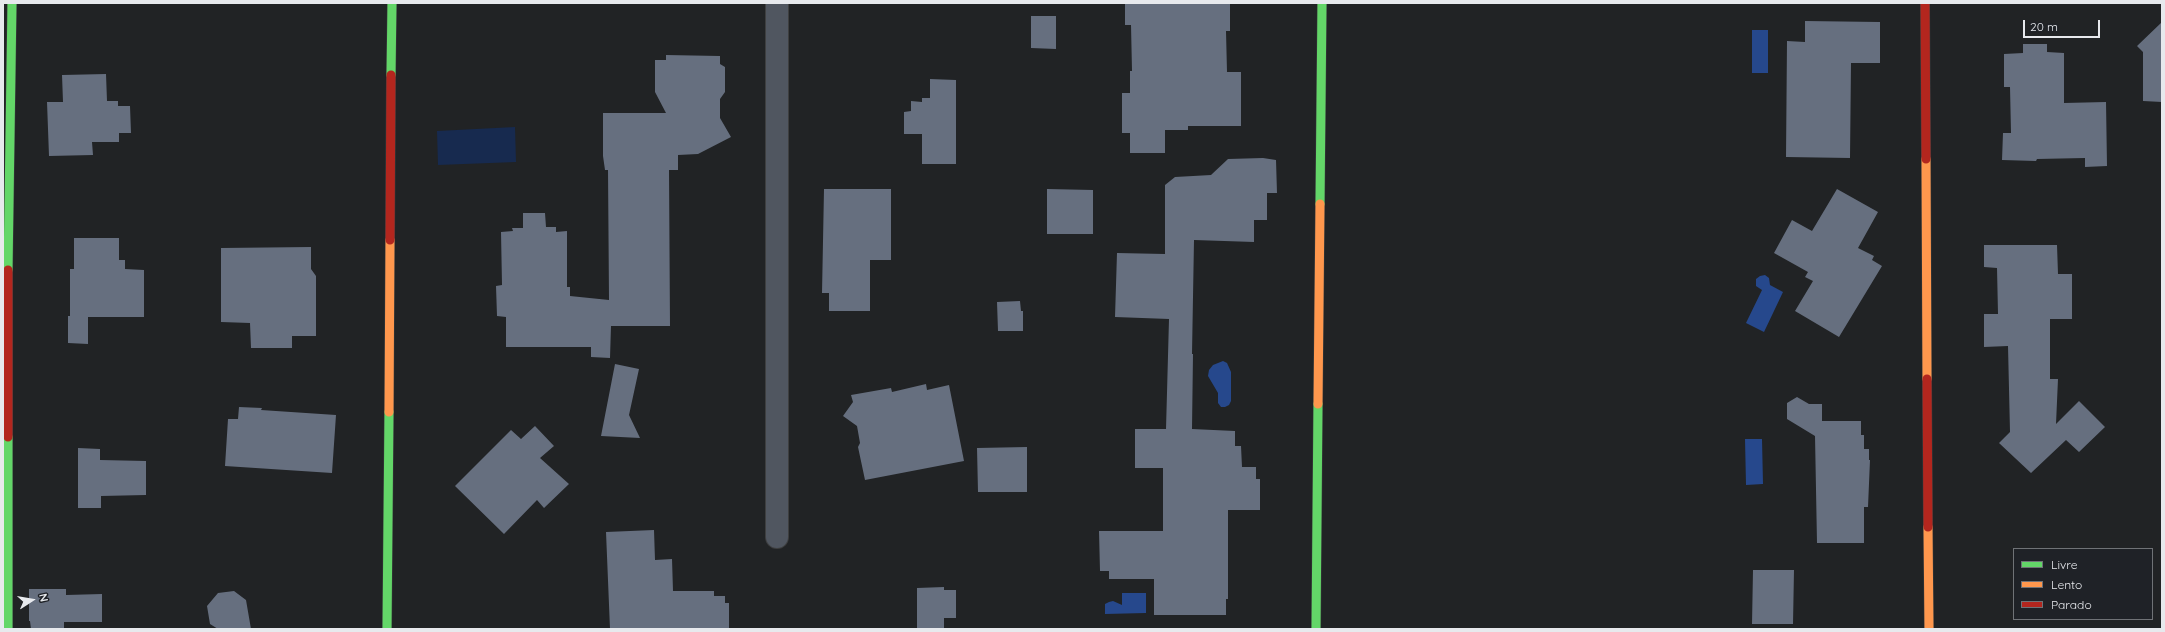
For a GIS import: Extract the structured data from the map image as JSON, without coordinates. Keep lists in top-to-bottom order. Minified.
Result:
{"legend":["Livre","Lento","Parado"],"scale_bar":"20 m","north":"right"}
